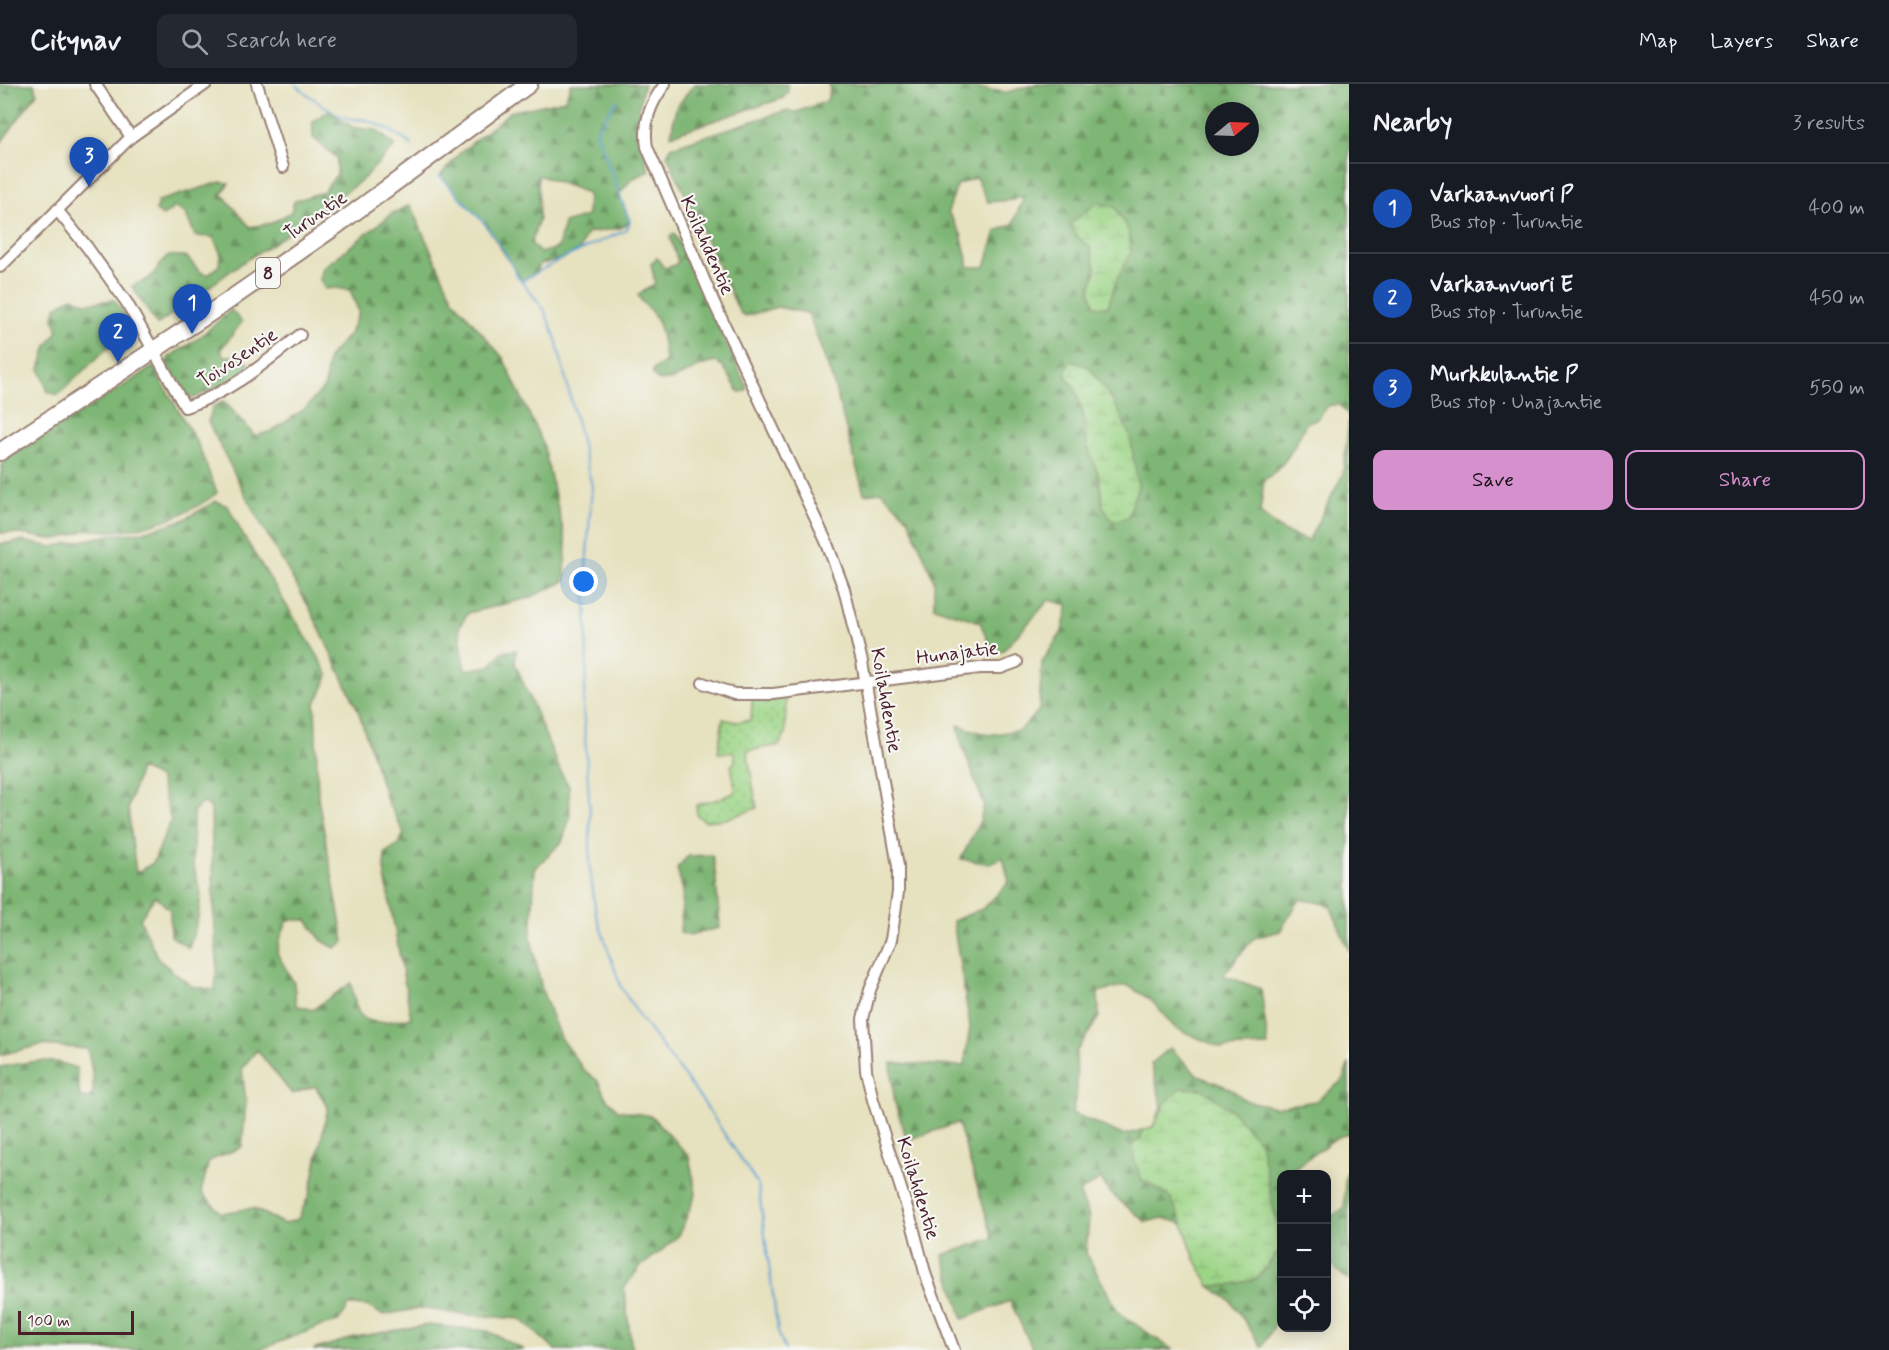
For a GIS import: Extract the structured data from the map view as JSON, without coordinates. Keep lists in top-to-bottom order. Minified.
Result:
{"streets":{"highway":["Turuntie","8"],"street":["Koilahdentie","Toivosentie","Hunajatie"]},"crossings":[["Turuntie","Toivosentie"],["Koilahdentie","Hunajatie"]],"scale_bar":"100 m","north":"right","page":{"header":"Citynav","search":"Search here","nav":["Map","Layers","Share"],"heading":["Nearby","3 results"],"pins":["3","1","2"],"list":[{"mark":"1","name":"Varkaanvuori P","note":"Bus stop · Turuntie","value":"400 m"},{"mark":"2","name":"Varkaanvuori E","note":"Bus stop · Turuntie","value":"450 m"},{"mark":"3","name":"Murkkulantie P","note":"Bus stop · Unajantie","value":"550 m"}],"buttons":["Save","Share"],"map_buttons":["+","−"],"scale":"100 m"}}
